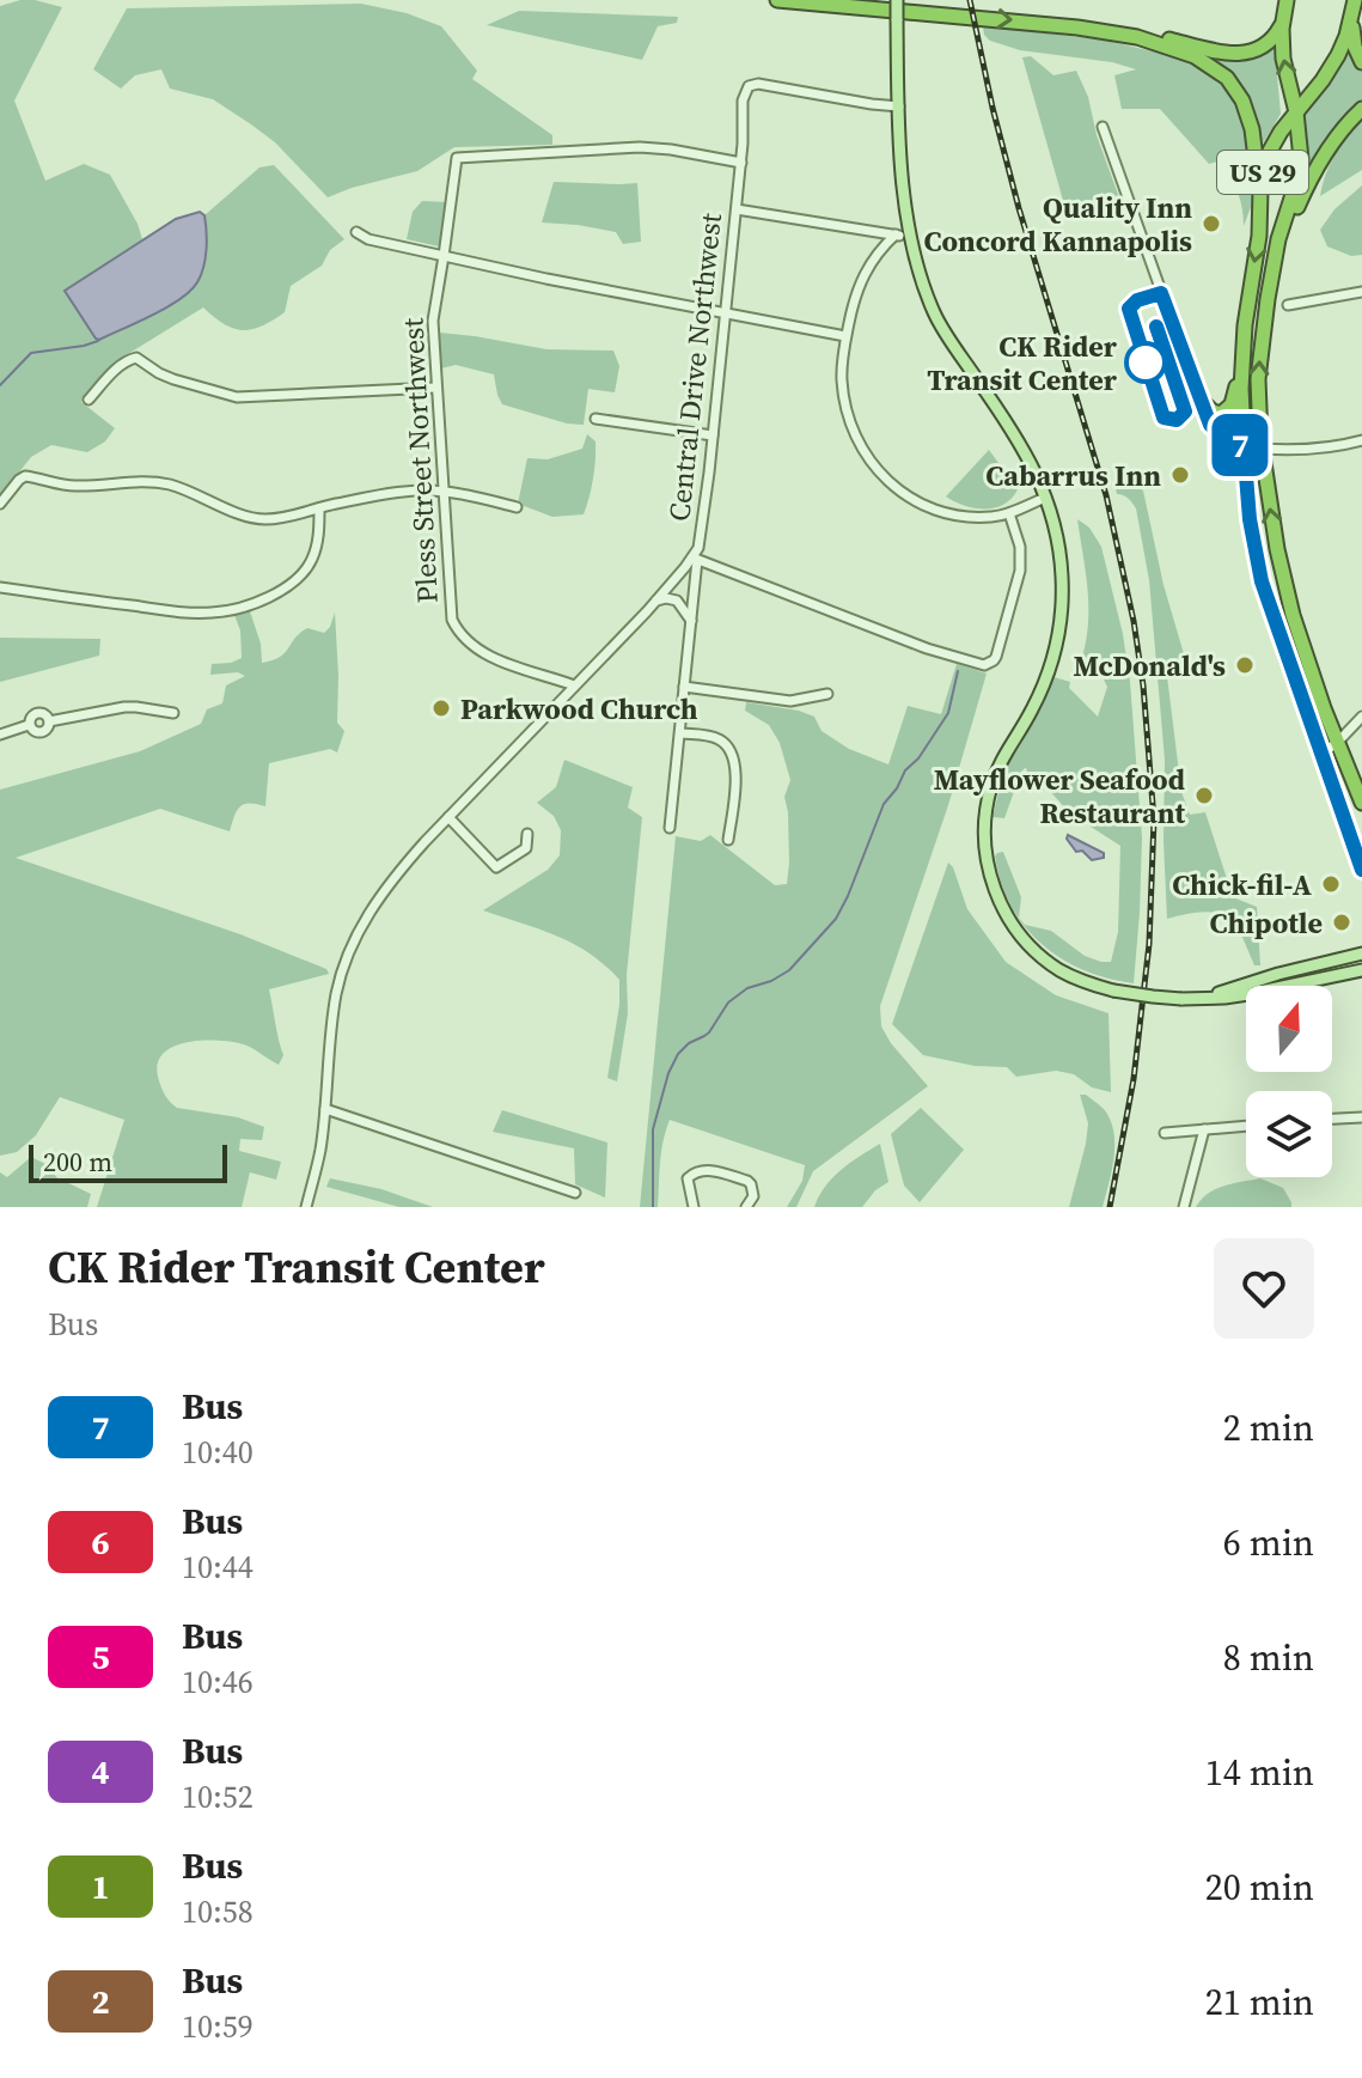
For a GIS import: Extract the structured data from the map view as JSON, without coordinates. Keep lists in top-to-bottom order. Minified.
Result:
{"streets":{"highway":["US 29"],"street":["Central Drive Northwest","Pless Street Northwest"]},"crossings":[["Central Drive Northwest","Pless Street Northwest"]],"places":["Quality Inn Concord Kannapolis","CK Rider Transit Center","Cabarrus Inn","McDonald's","Parkwood Church","Mayflower Seafood Restaurant","Chick-fil-A","Chipotle"],"lines":["bus line 7"],"scale_bar":"200 m","north":"top","page":{"on_map":"7","scale":"200 m","heading":["CK Rider Transit Center","Bus"],"list":[{"mark":"7","name":"Bus","note":"10:40","value":"2 min"},{"mark":"6","name":"Bus","note":"10:44","value":"6 min"},{"mark":"5","name":"Bus","note":"10:46","value":"8 min"},{"mark":"4","name":"Bus","note":"10:52","value":"14 min"},{"mark":"1","name":"Bus","note":"10:58","value":"20 min"},{"mark":"2","name":"Bus","note":"10:59","value":"21 min"}]}}
